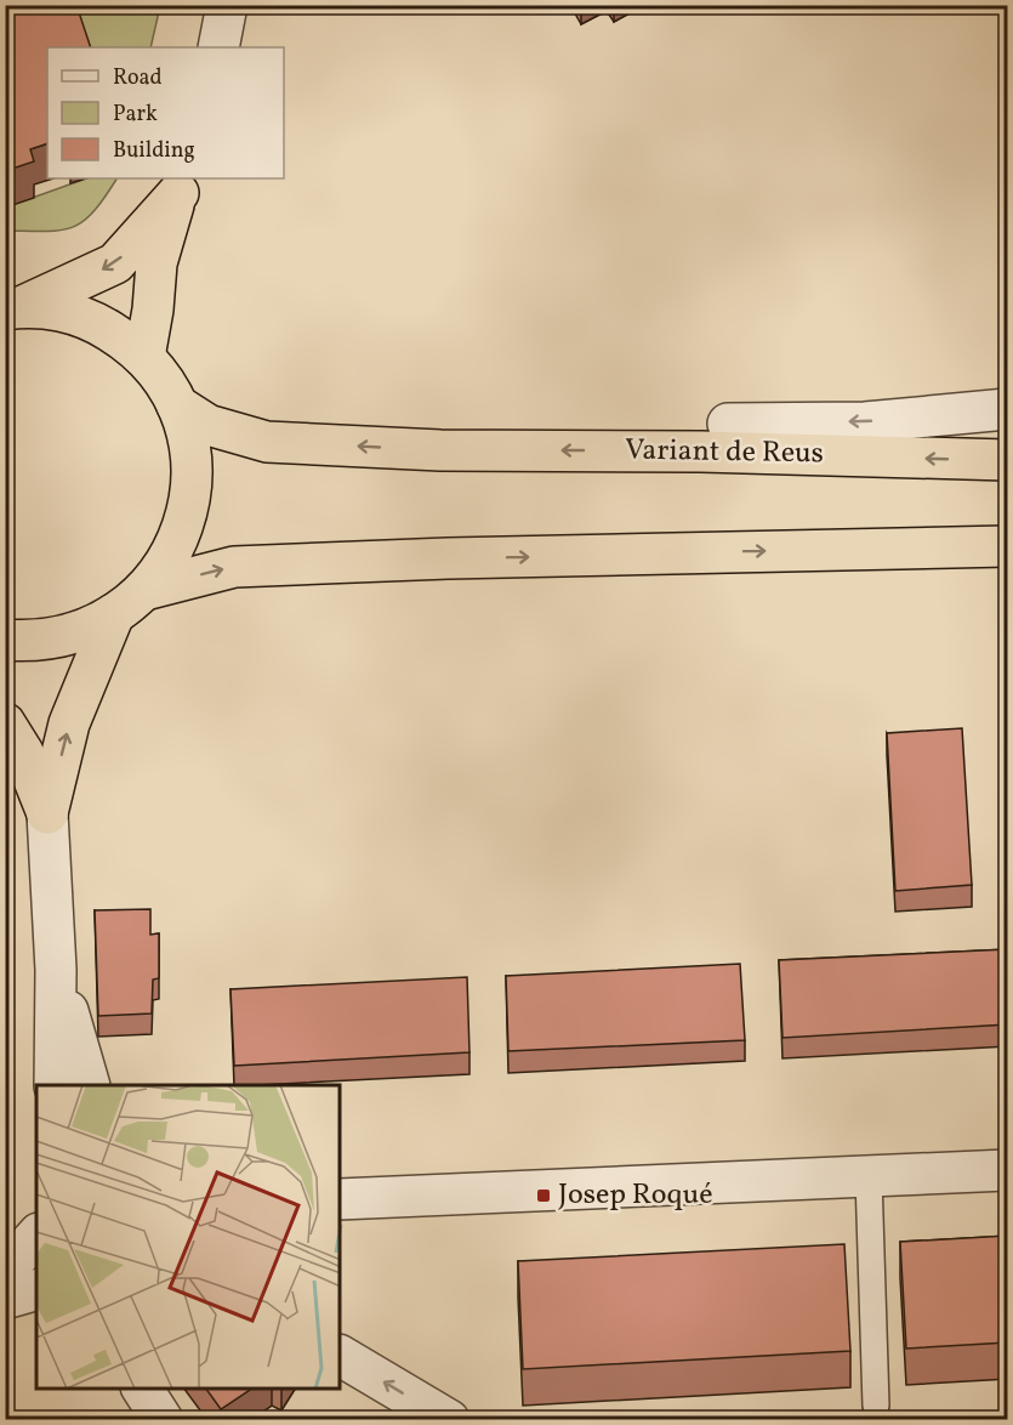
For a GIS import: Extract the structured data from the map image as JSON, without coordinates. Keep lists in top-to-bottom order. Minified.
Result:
{"streets":{"highway":["Variant de Reus"]},"places":{"transit":["Josep Roqué"]},"legend":["Road","Park","Building"]}
